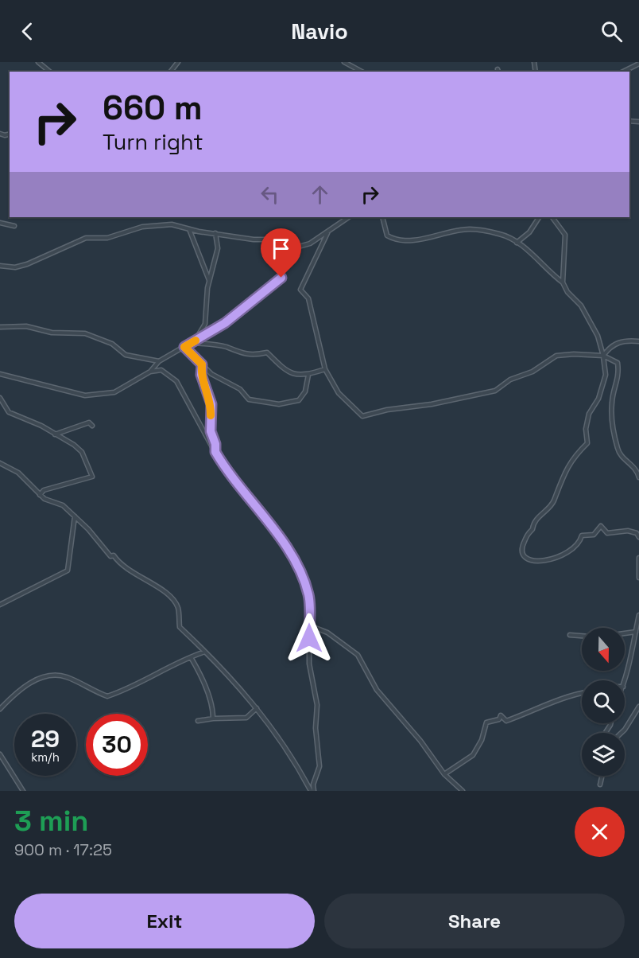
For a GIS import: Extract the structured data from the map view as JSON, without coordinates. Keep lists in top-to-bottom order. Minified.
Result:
{"north":"bottom","page":{"header":"Navio","turn":["660 m","Turn right"],"speed":"29 km/h","limit":"30","heading":["3 min","900 m · 17:25"],"buttons":["Exit","Share"]}}
